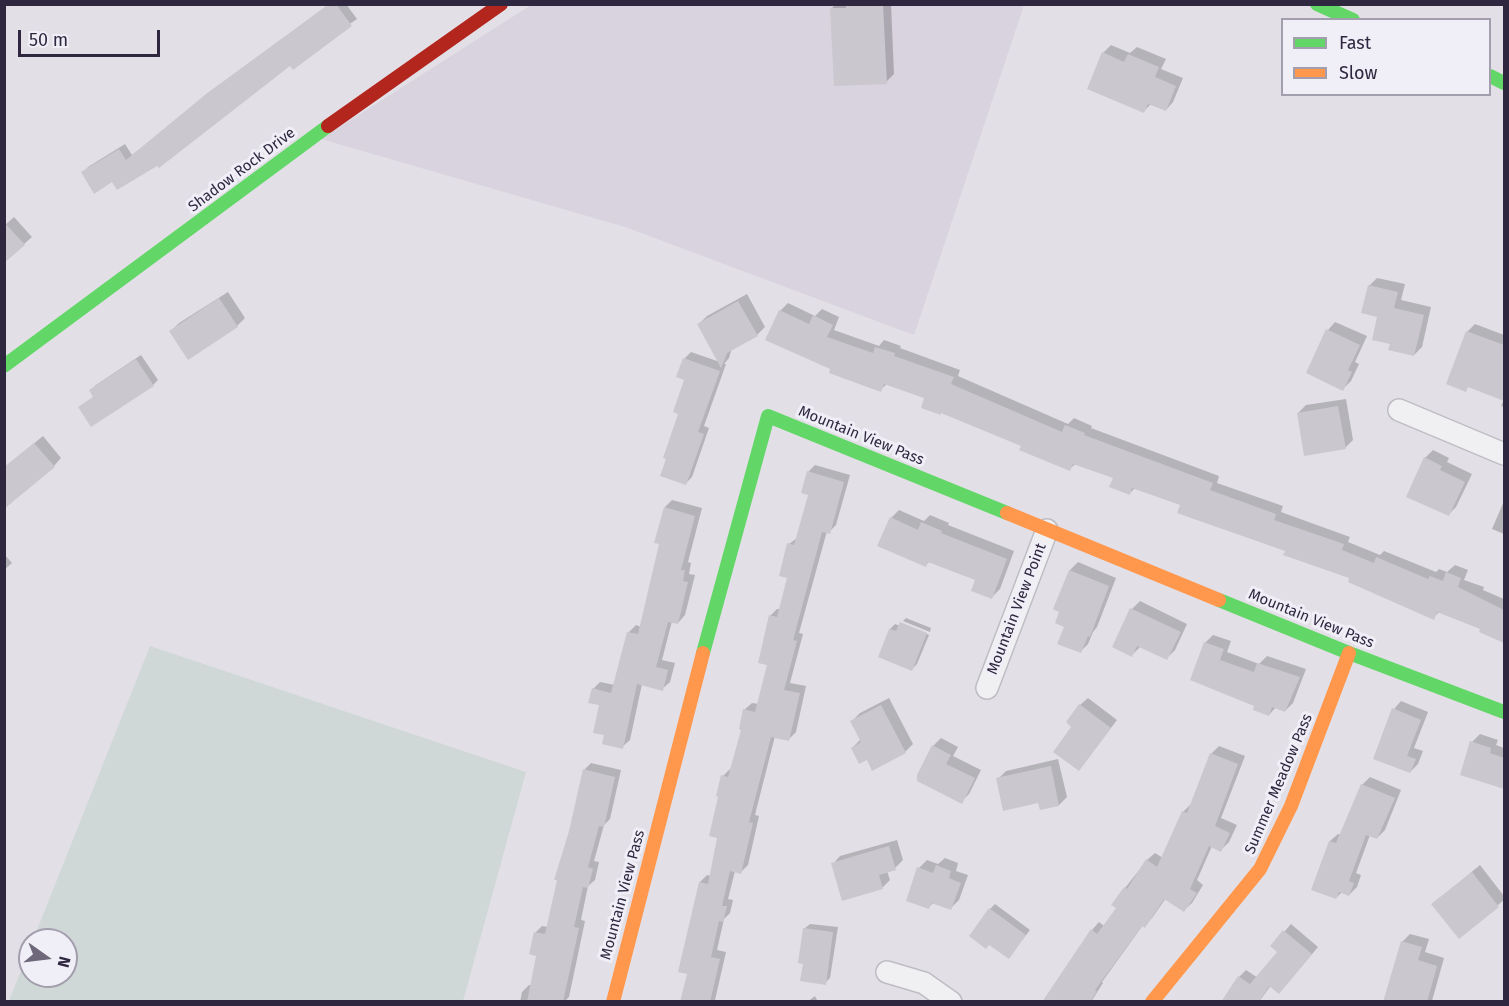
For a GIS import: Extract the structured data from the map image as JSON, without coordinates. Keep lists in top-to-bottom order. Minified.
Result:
{"streets":{"street":["Shadow Rock Drive","Mountain View Pass","Mountain View Point","Summer Meadow Pass"]},"crossings":[["Mountain View Pass","Mountain View Point"],["Mountain View Pass","Summer Meadow Pass"]],"legend":["Fast","Slow"],"scale_bar":"50 m","north":"right"}
